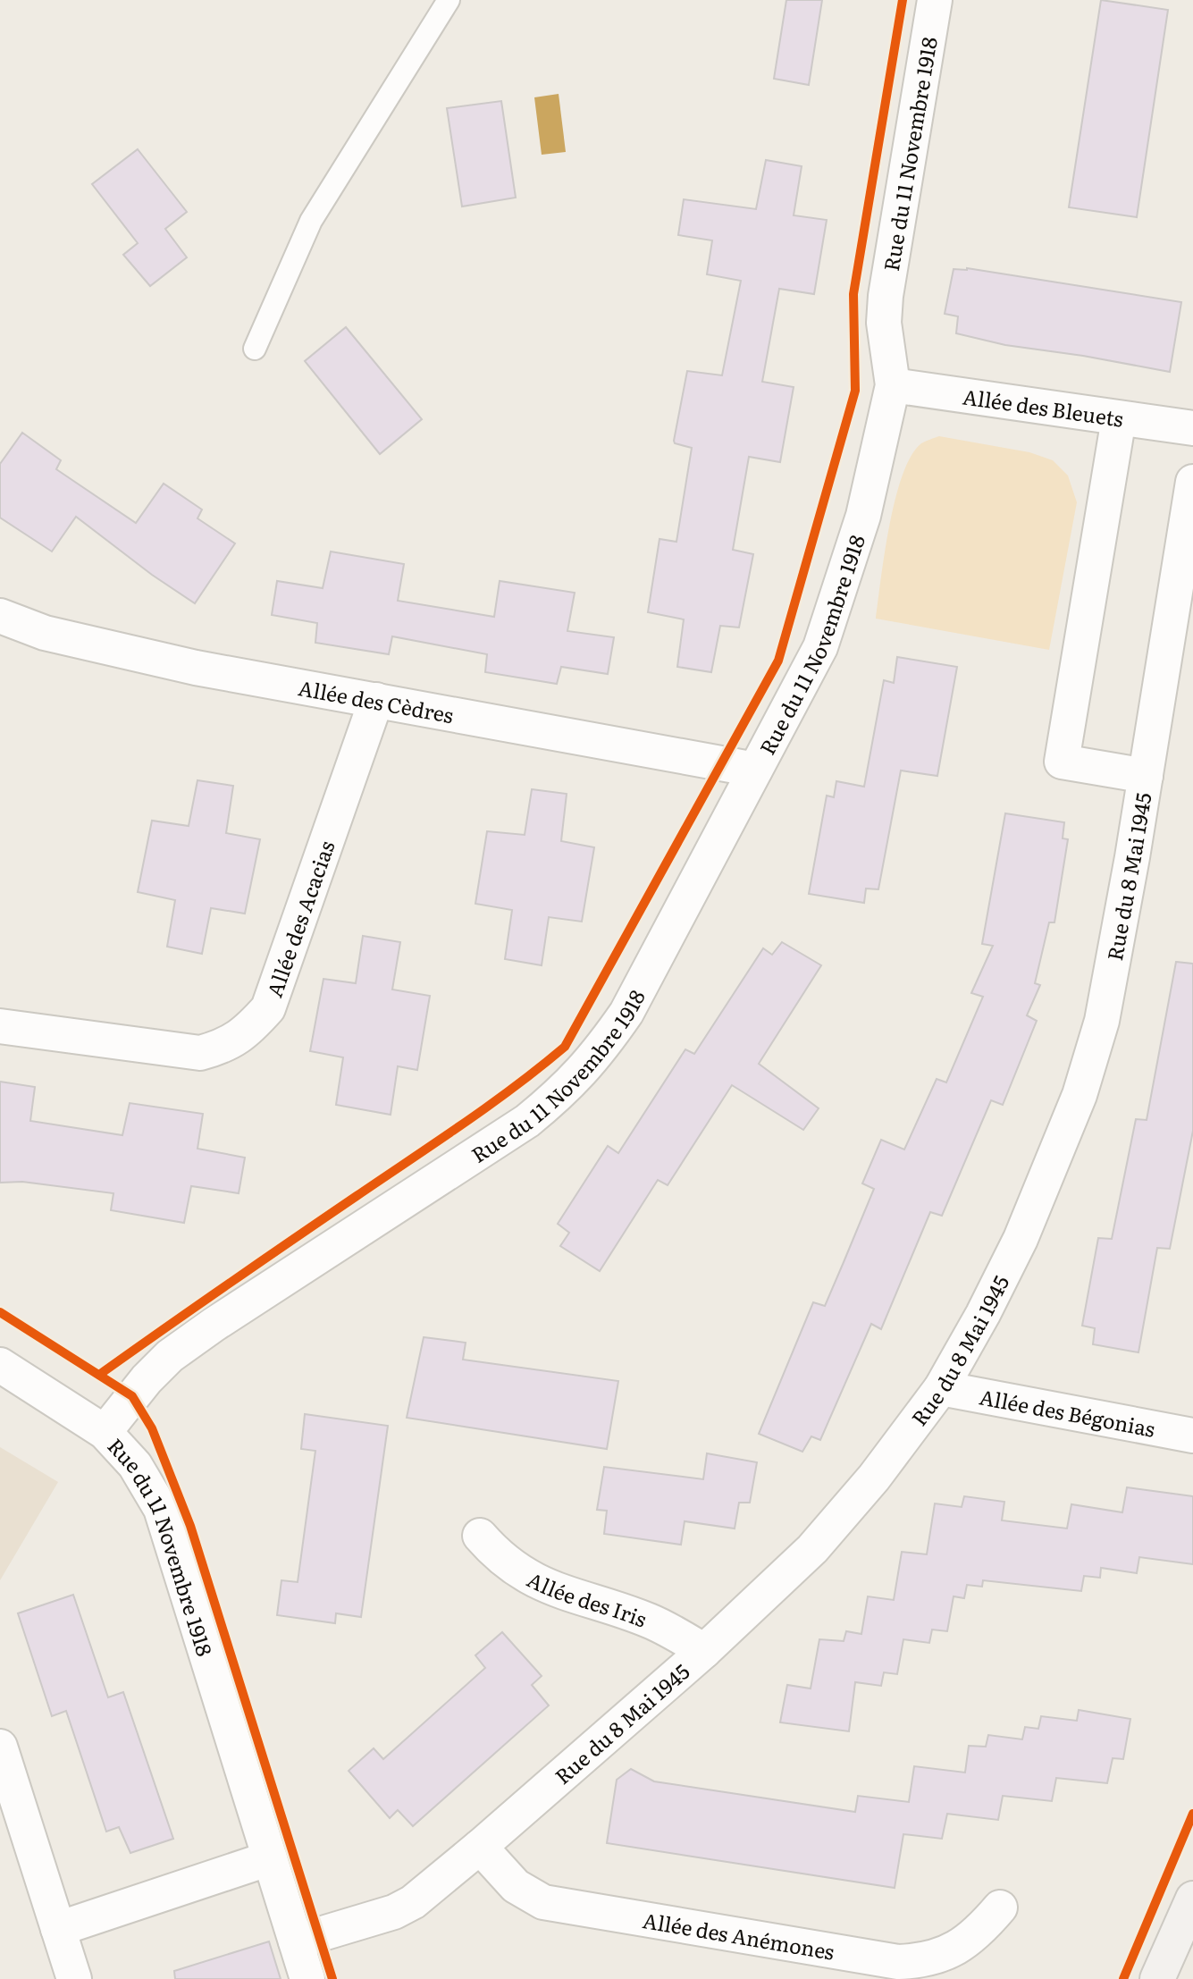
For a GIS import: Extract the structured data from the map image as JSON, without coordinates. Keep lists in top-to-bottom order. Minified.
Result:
{"streets":{"street":["Rue du 11 Novembre 1918","Allée des Bleuets","Allée des Cèdres","Rue du 8 Mai 1945","Allée des Acacias","Allée des Bégonias","Allée des Iris","Allée des Anémones"]},"crossings":[["Rue du 11 Novembre 1918","Allée des Bleuets"],["Rue du 11 Novembre 1918","Allée des Cèdres"],["Rue du 11 Novembre 1918","Rue du 8 Mai 1945"],["Allée des Cèdres","Allée des Acacias"],["Rue du 8 Mai 1945","Allée des Bégonias"],["Rue du 8 Mai 1945","Allée des Iris"],["Rue du 8 Mai 1945","Allée des Anémones"]]}
